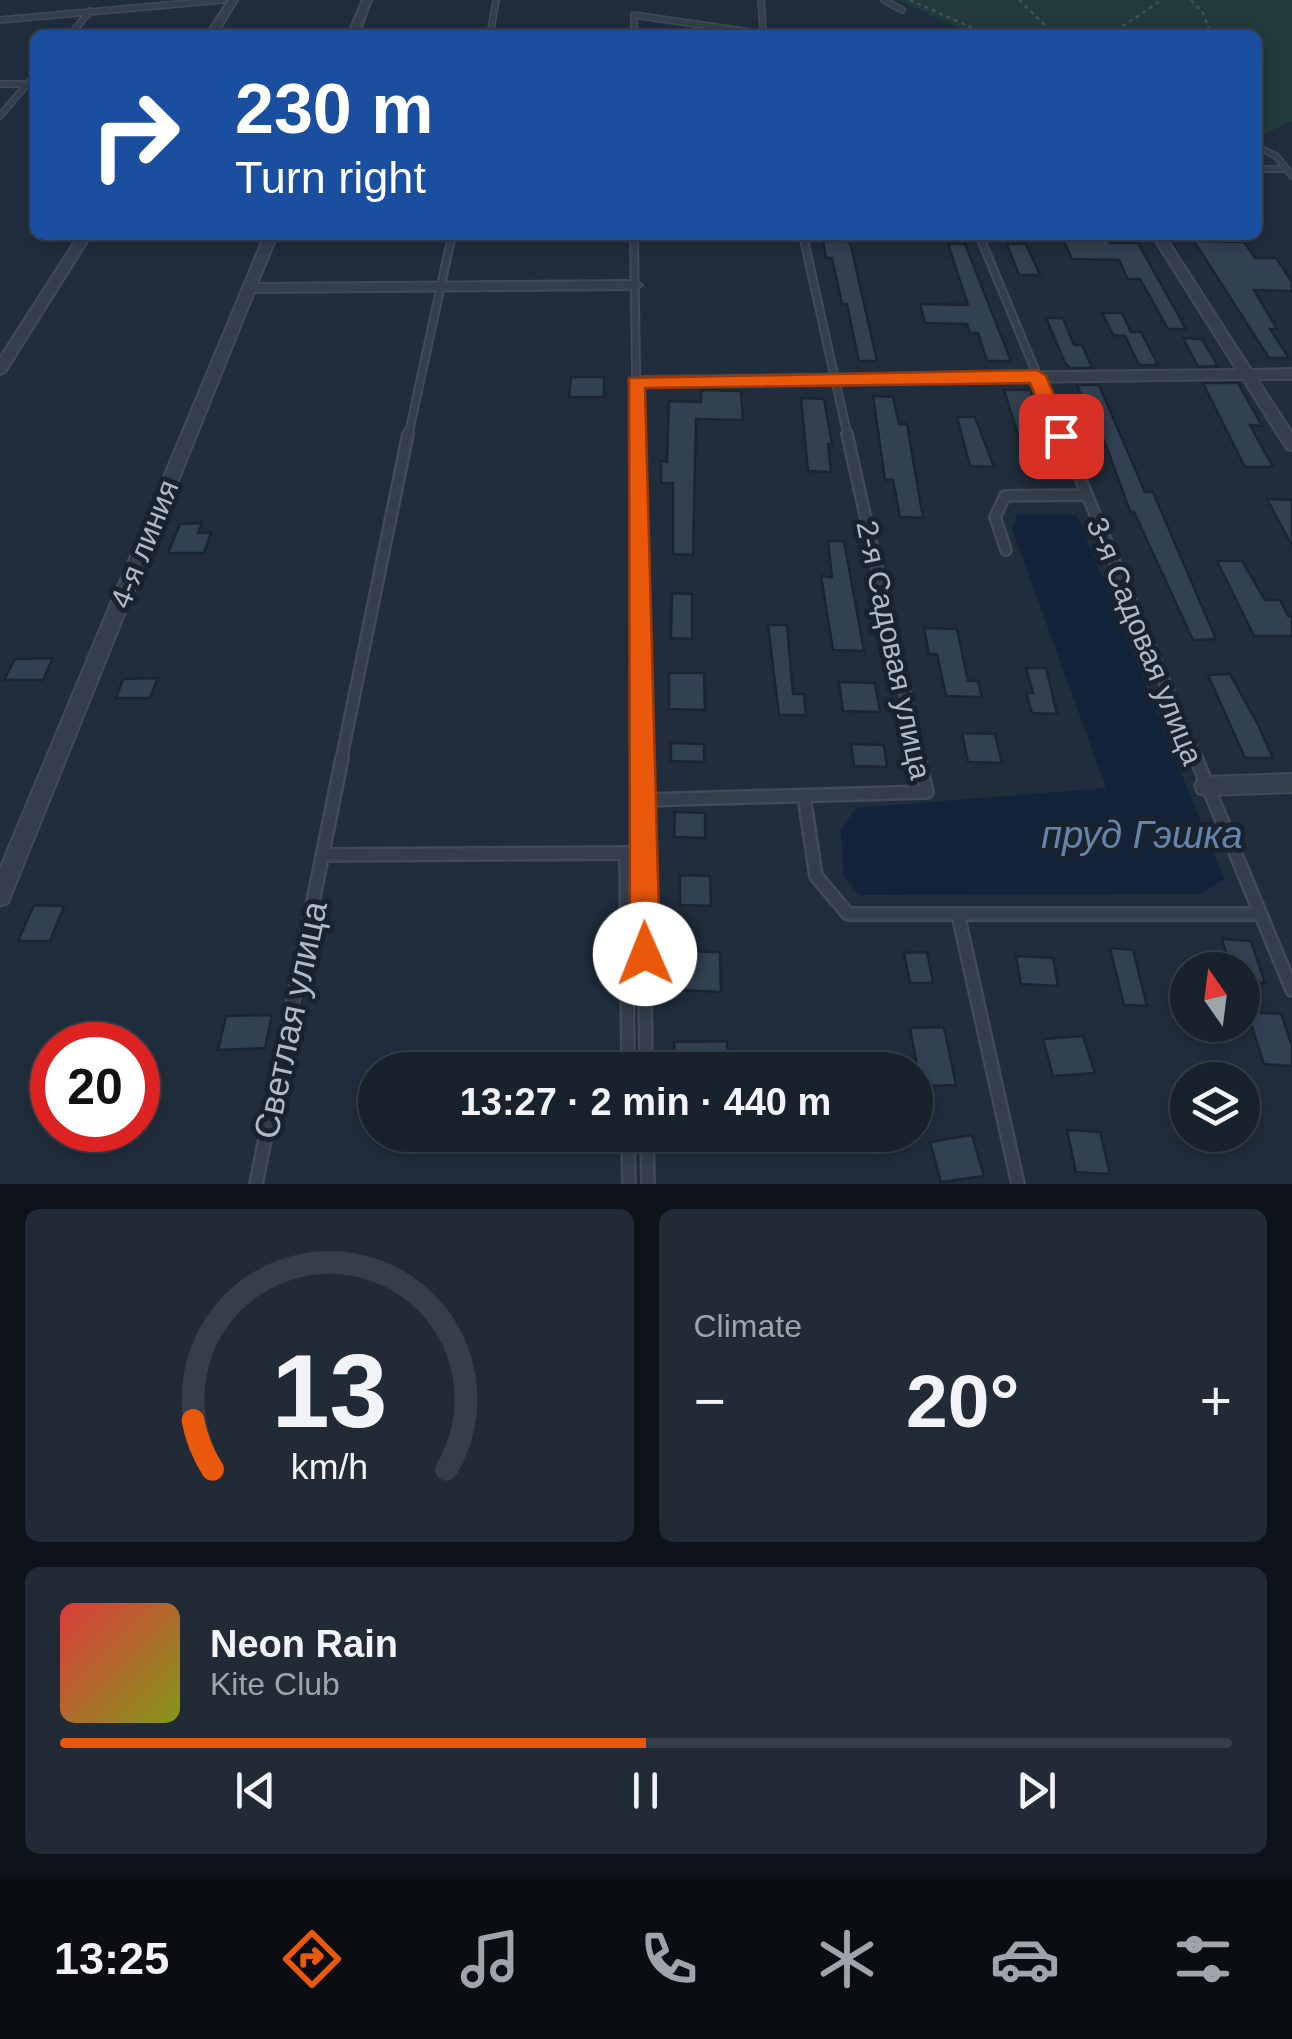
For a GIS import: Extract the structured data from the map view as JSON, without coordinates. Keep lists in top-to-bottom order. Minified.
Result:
{"streets":{"street":["4-я линия"],"lane":["3-я Садовая улица","2-я Садовая улица","Светлая улица"]},"water":["пруд Гэшка"],"north":"top","page":{"turn":["230 m","Turn right"],"limit":"20","trip":"13:27 · 2 min · 440 m","tile":"Climate","heat":["−","20°","+"],"song":["Neon Rain","Kite Club"],"tabs":"13:25","gauge":["13","km/h"]}}
